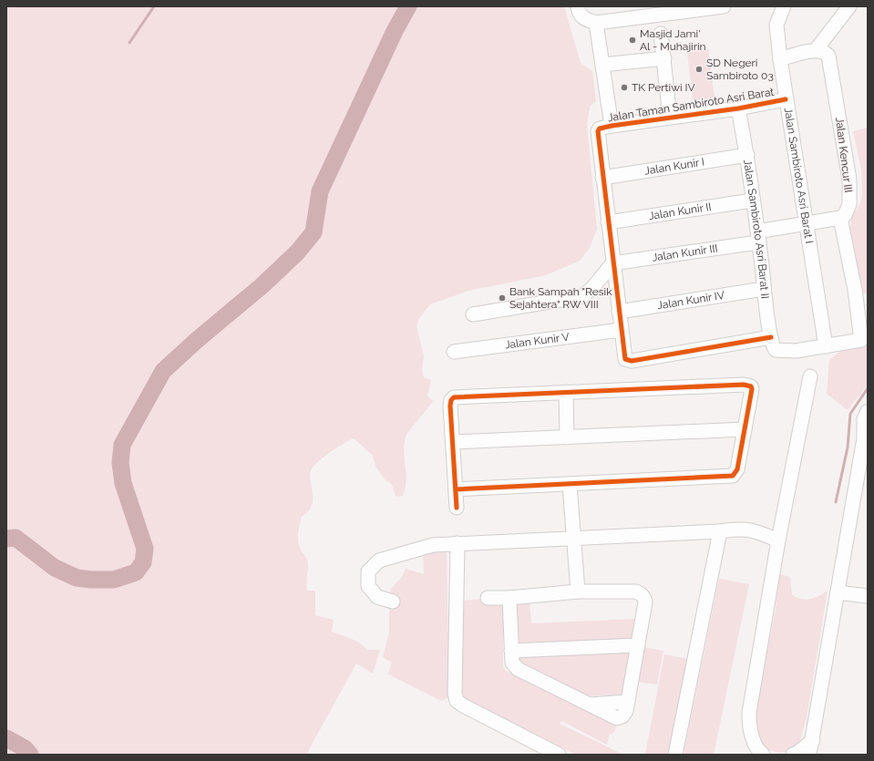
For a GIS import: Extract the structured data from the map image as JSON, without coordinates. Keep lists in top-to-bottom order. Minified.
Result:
{"streets":{"street":["Jalan Taman Sambiroto Asri Barat","Jalan Kencur III","Jalan Kunir I","Jalan Sambiroto Asri Barat I","Jalan Kunir II","Jalan Sambiroto Asri Barat II","Jalan Kunir III","Jalan Kunir IV","Jalan Kunir V"]},"crossings":[["Jalan Taman Sambiroto Asri Barat","Jalan Sambiroto Asri Barat I"],["Jalan Taman Sambiroto Asri Barat","Jalan Sambiroto Asri Barat II"],["Jalan Kunir I","Jalan Sambiroto Asri Barat II"],["Jalan Kunir II","Jalan Sambiroto Asri Barat II"],["Jalan Sambiroto Asri Barat II","Jalan Kunir III"],["Jalan Sambiroto Asri Barat II","Jalan Kunir IV"]],"places":["Masjid Jami' Al - Muhajirin","SD Negeri Sambiroto 03","TK Pertiwi IV","Bank Sampah \"Resik Sejahtera\" RW VIII"]}
